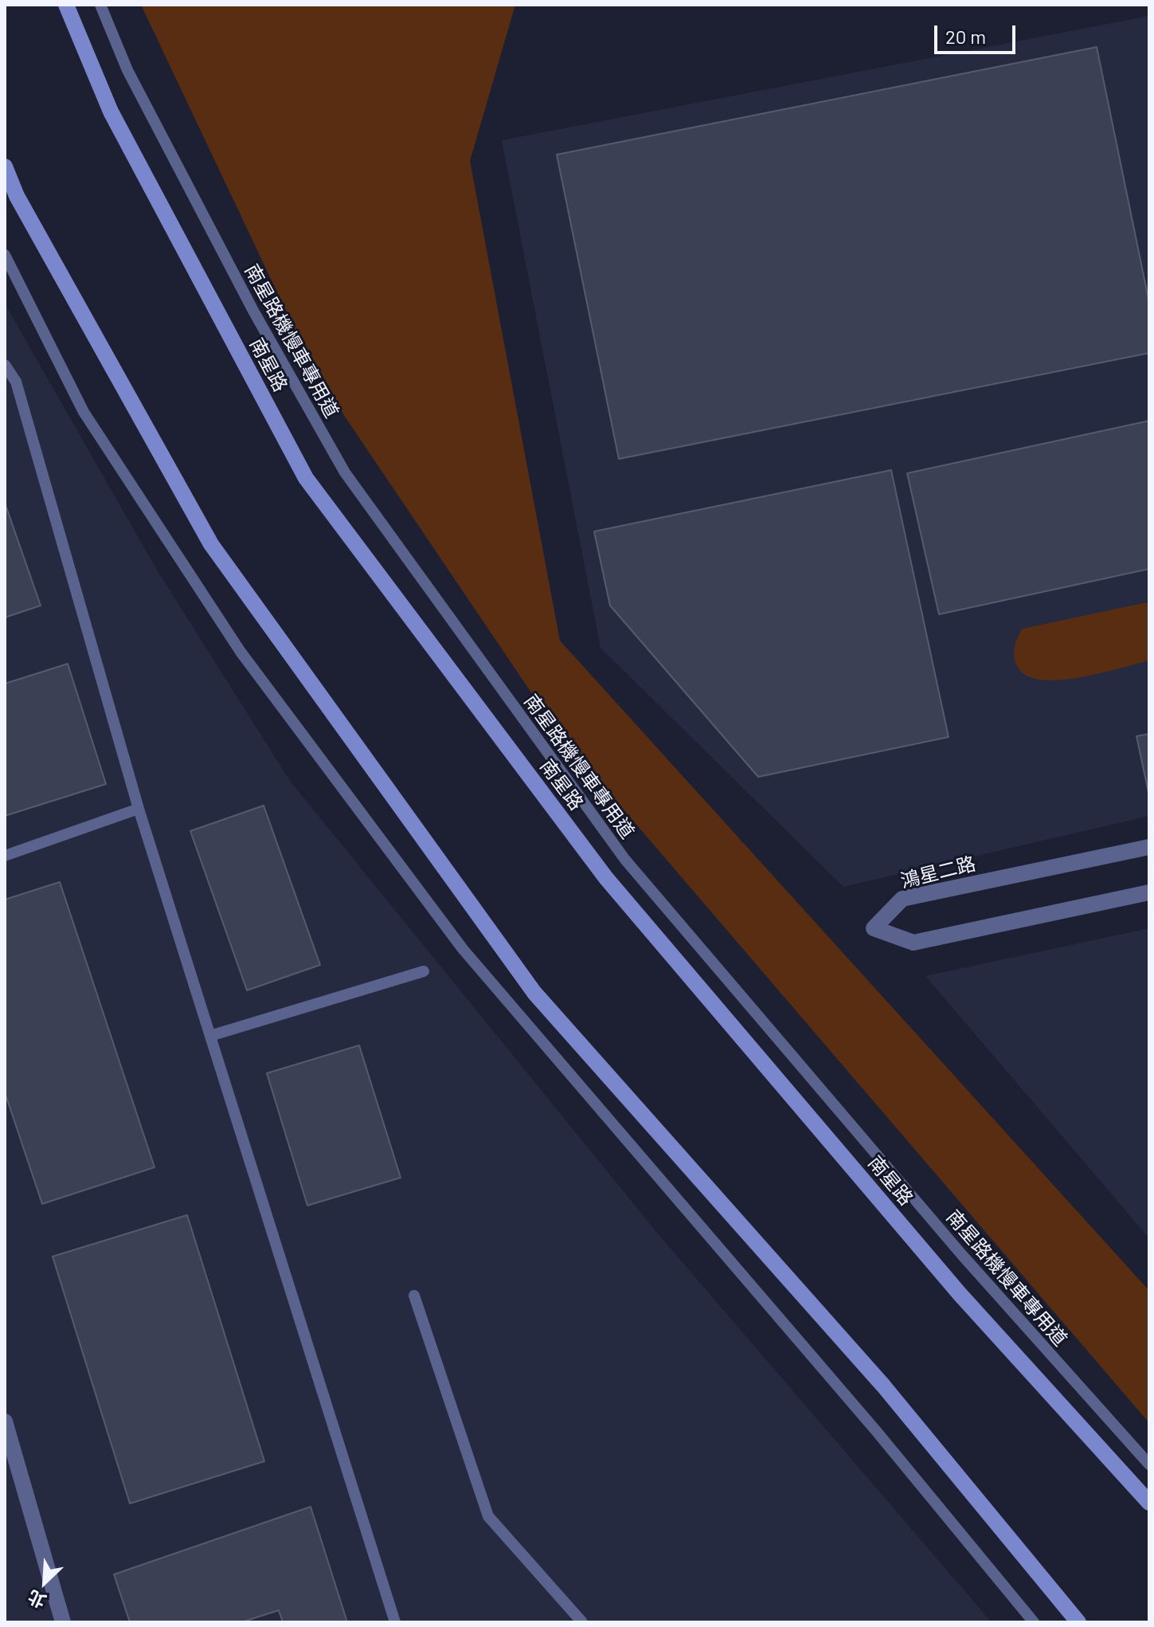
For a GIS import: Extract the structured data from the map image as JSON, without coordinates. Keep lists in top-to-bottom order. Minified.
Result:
{"streets":{"street":["南星路","鴻星二路"],"lane":["南星路機慢車專用道"]},"scale_bar":"20 m","north":"bottom left"}
